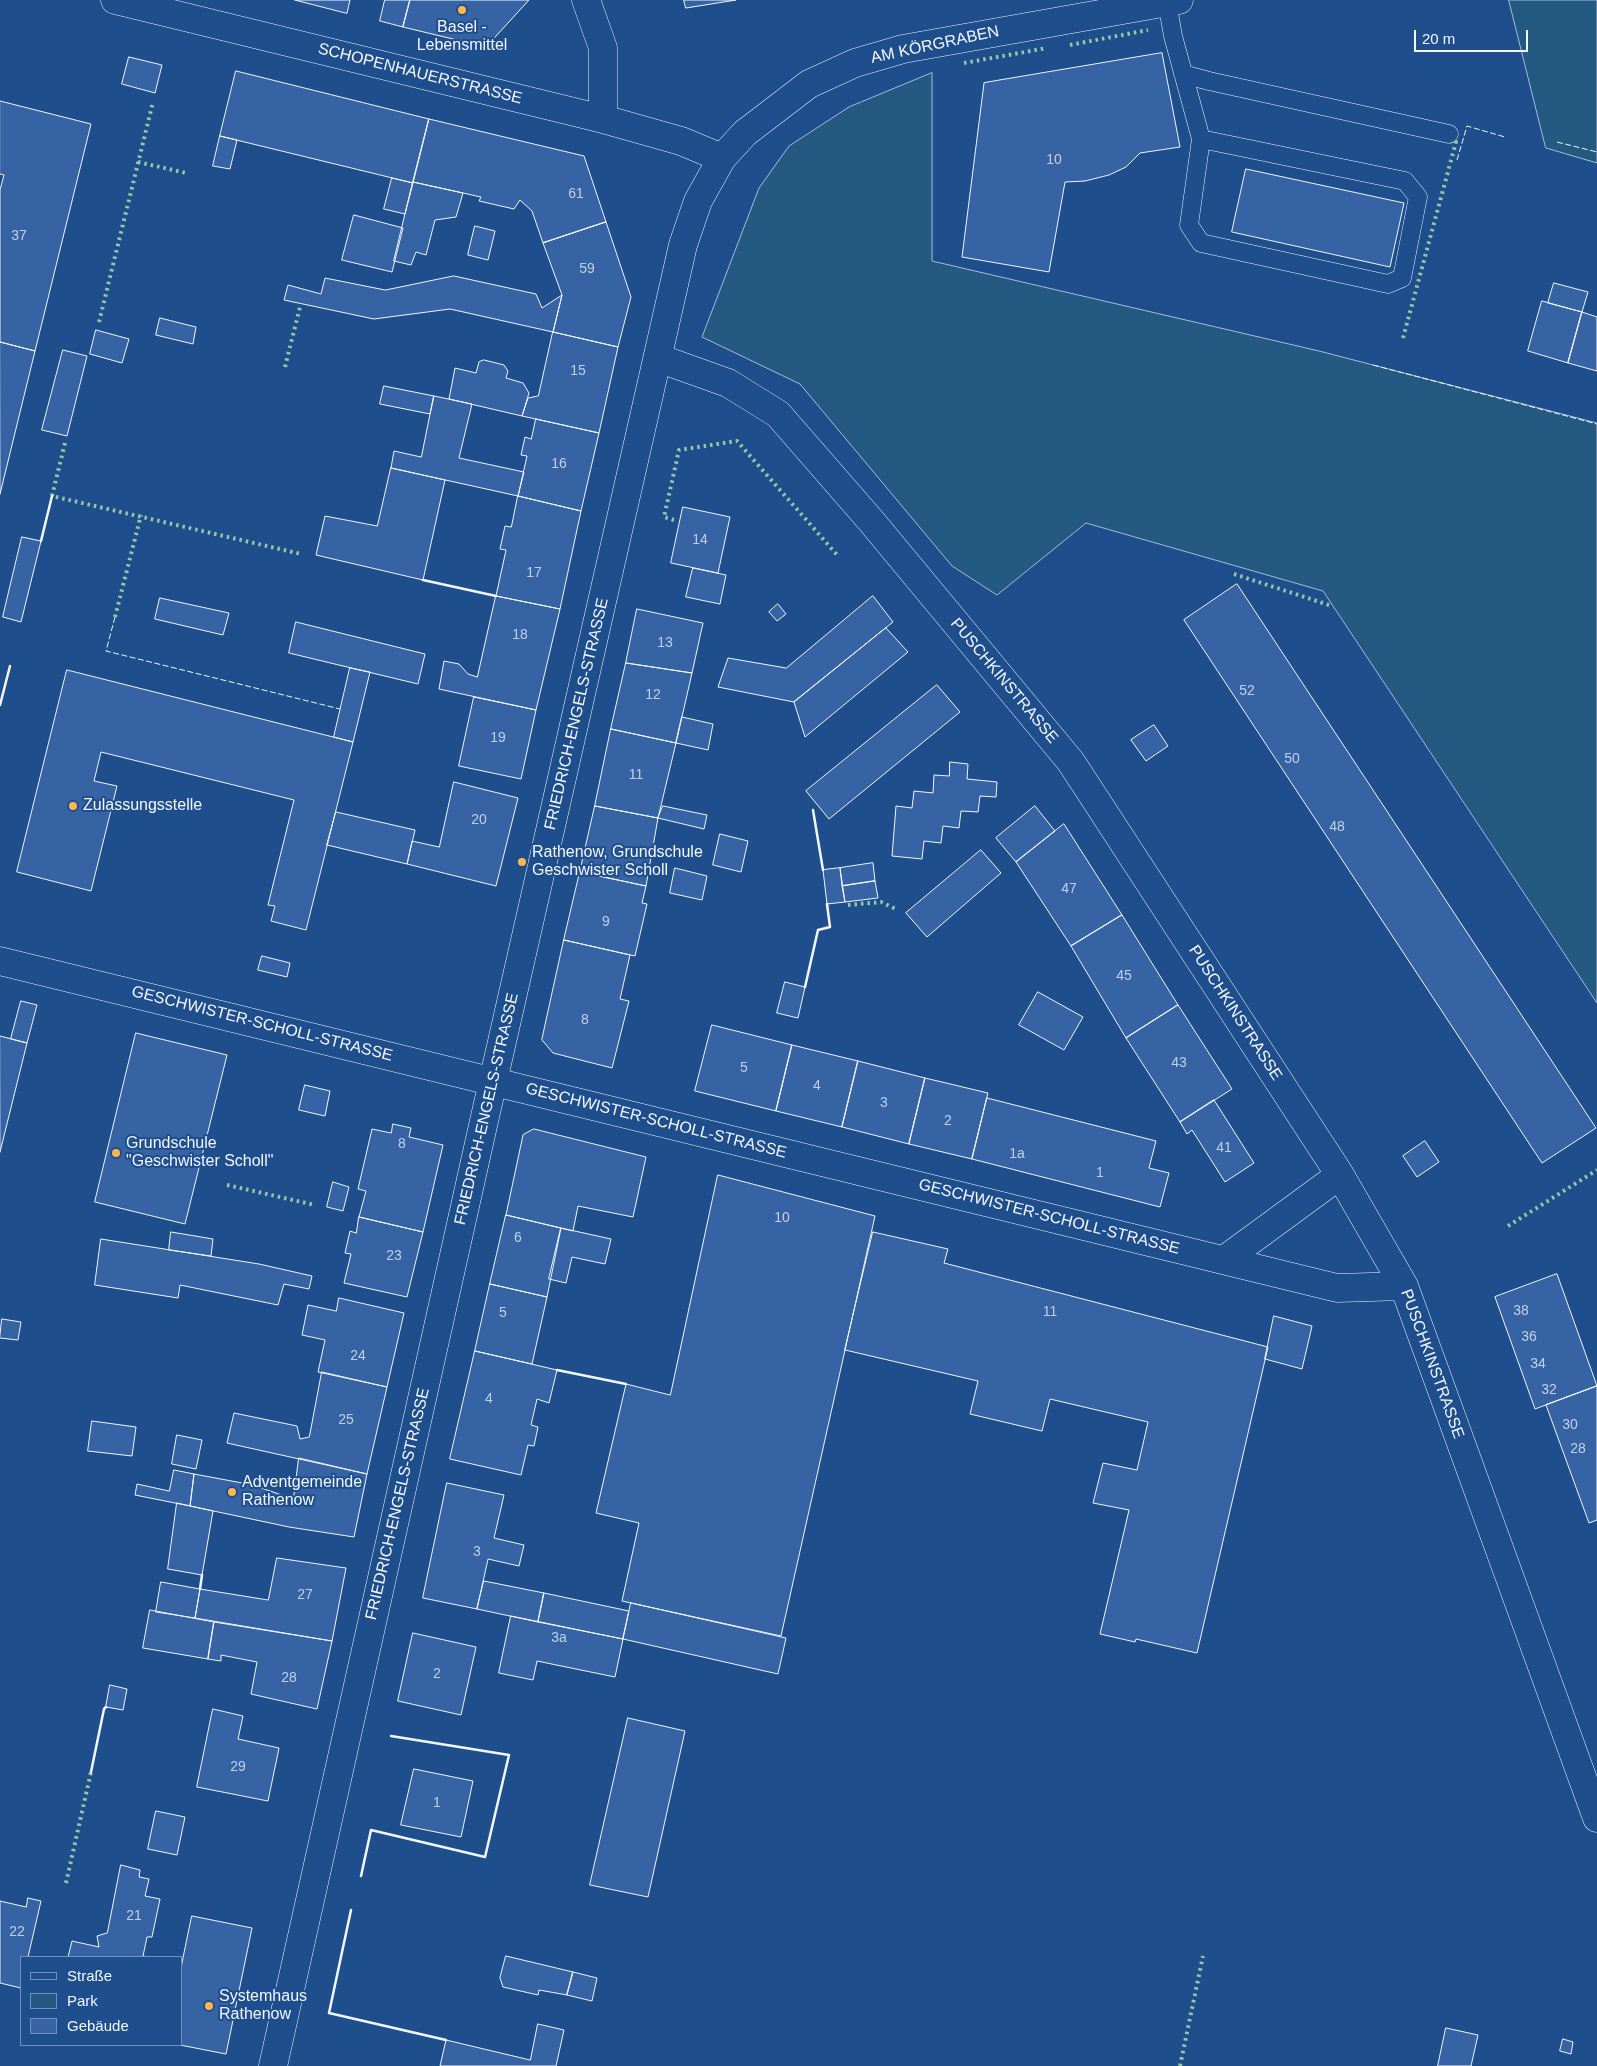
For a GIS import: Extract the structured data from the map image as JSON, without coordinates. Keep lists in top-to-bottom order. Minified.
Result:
{"streets":{"street":["AM KÖRGRABEN","SCHOPENHAUERSTRASSE","PUSCHKINSTRASSE","FRIEDRICH-ENGELS-STRASSE","GESCHWISTER-SCHOLL-STRASSE"]},"crossings":[["AM KÖRGRABEN","SCHOPENHAUERSTRASSE"],["AM KÖRGRABEN","FRIEDRICH-ENGELS-STRASSE"],["SCHOPENHAUERSTRASSE","FRIEDRICH-ENGELS-STRASSE"],["PUSCHKINSTRASSE","FRIEDRICH-ENGELS-STRASSE"],["PUSCHKINSTRASSE","GESCHWISTER-SCHOLL-STRASSE"],["FRIEDRICH-ENGELS-STRASSE","GESCHWISTER-SCHOLL-STRASSE"]],"places":["Basel - Lebensmittel","Zulassungsstelle","Rathenow, Grundschule Geschwister Scholl","Grundschule \"Geschwister Scholl\"","Adventgemeinde Rathenow","Systemhaus Rathenow"],"house_numbers":["10","61","37","59","15","16","14","17","18","13","52","12","19","50","11","20","48","47","9","45","8","43","5","4","3","2","8","41","1a","1","10","6","23","38","11","5","36","24","34","32","4","25","30","28","3","27","3a","2","28","29","1","21","22"],"legend":["Straße","Park","Gebäude"],"scale_bar":"20 m"}
